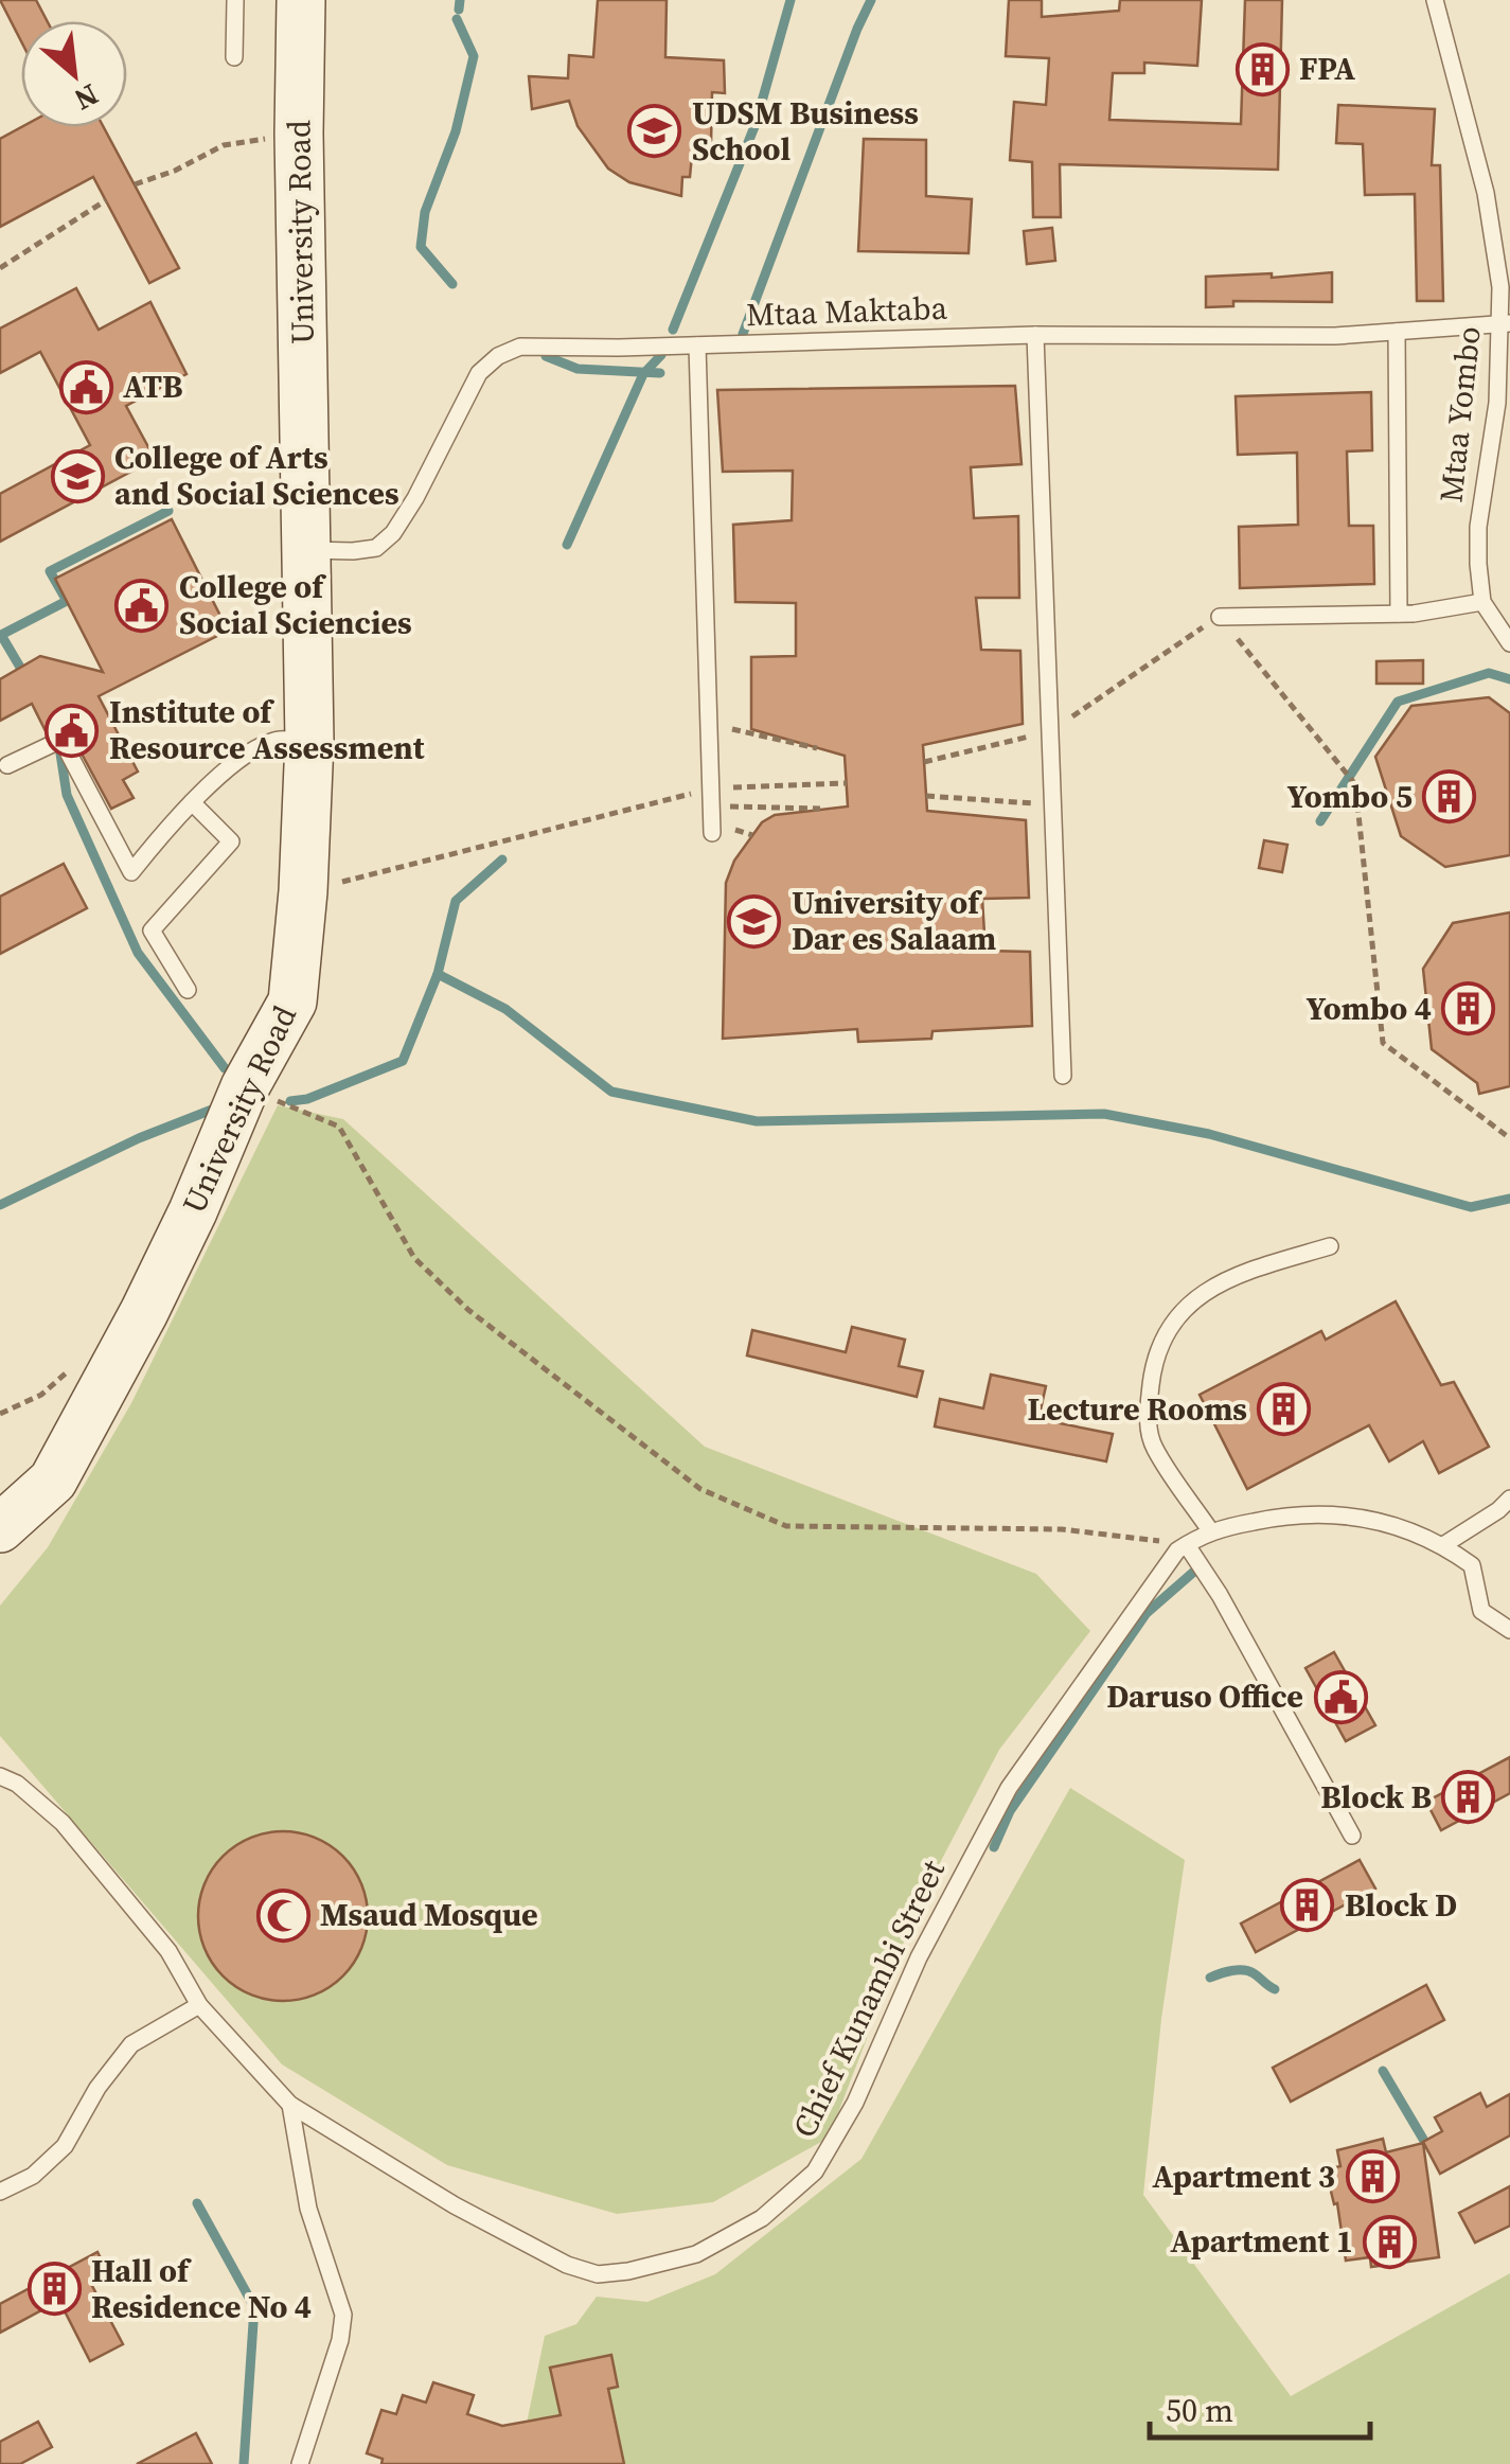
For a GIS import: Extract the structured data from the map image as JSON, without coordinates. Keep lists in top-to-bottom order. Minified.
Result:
{"streets":{"street":["University Road"],"lane":["Mtaa Maktaba","Mtaa Yombo","Chief Kunambi Street"]},"crossings":[["University Road","Mtaa Maktaba"],["Mtaa Maktaba","Mtaa Yombo"]],"places":{"building":["FPA","Yombo 5","Yombo 4","Lecture Rooms","Block B","Block D","Apartment 3","Apartment 1","Hall of Residence No 4"],"school or university":["UDSM Business School","College of Arts and Social Sciences","University of Dar es Salaam"],"public building":["ATB","College of Social Sciencies","Institute of Resource Assessment","Daruso Office"],"mosque":["Msaud Mosque"]},"scale_bar":"50 m","north":"bottom right"}
